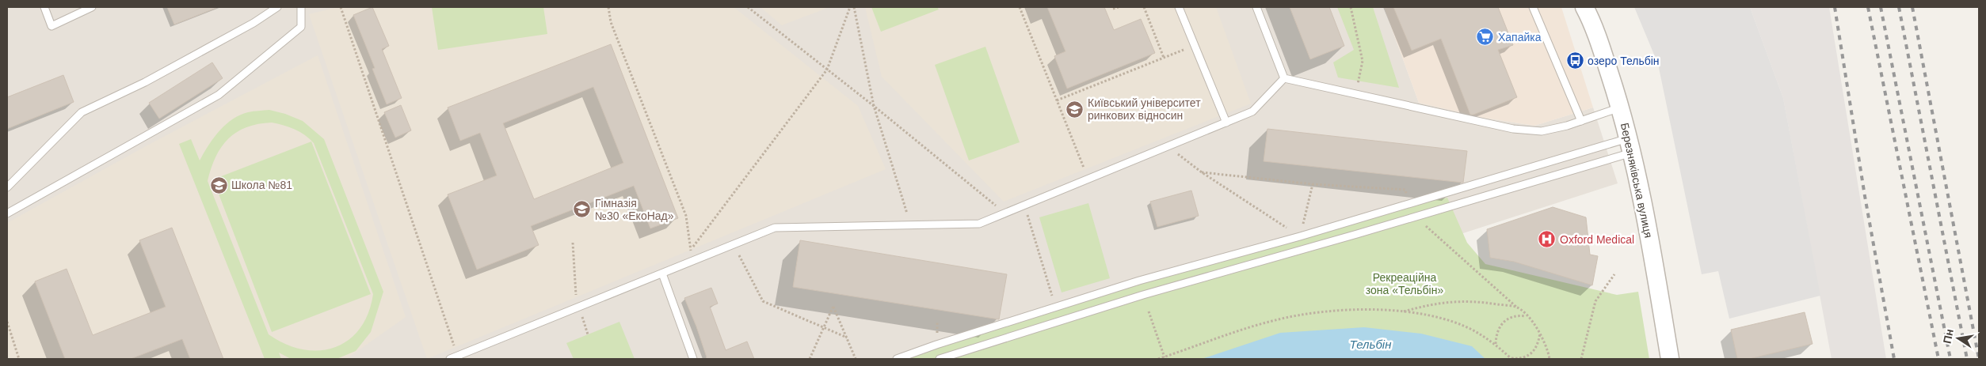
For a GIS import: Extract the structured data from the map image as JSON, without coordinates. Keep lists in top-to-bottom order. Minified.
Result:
{"streets":{"street":["Березняківська вулиця"]},"water":["Тельбін"],"parks":["Рекреаційна зона «Тельбін»"],"places":{"supermarket":["Хапайка"],"bus stop":["озеро Тельбін"],"school or university":["Київський університет ринкових відносин","Школа №81","Гімназія №30 «ЕкоНад»"],"hospital":["Oxford Medical"]},"north":"left"}
